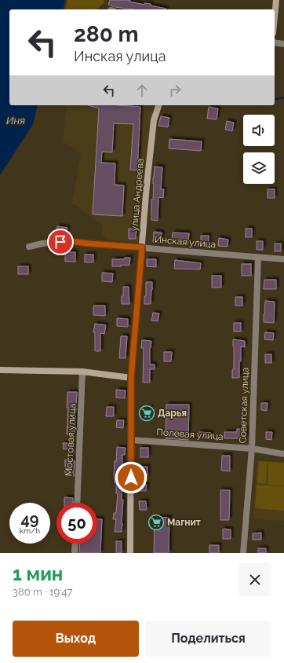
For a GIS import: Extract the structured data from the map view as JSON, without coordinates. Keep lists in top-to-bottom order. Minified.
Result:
{"streets":{"street":["улица Андреева","Инская улица","Советская улица","Полевая улица","Мостовая улица"]},"crossings":[["улица Андреева","Инская улица"],["улица Андреева","Полевая улица"],["Инская улица","Советская улица"],["Советская улица","Полевая улица"]],"water":["Иня"],"places":{"supermarket":["Дарья","Магнит"]},"page":{"turn":["280 m","Инская улица"],"speed":"49 km/h","limit":"50","heading":["1 мин","380 m · 19:47"],"buttons":["Выход","Поделиться"]}}
